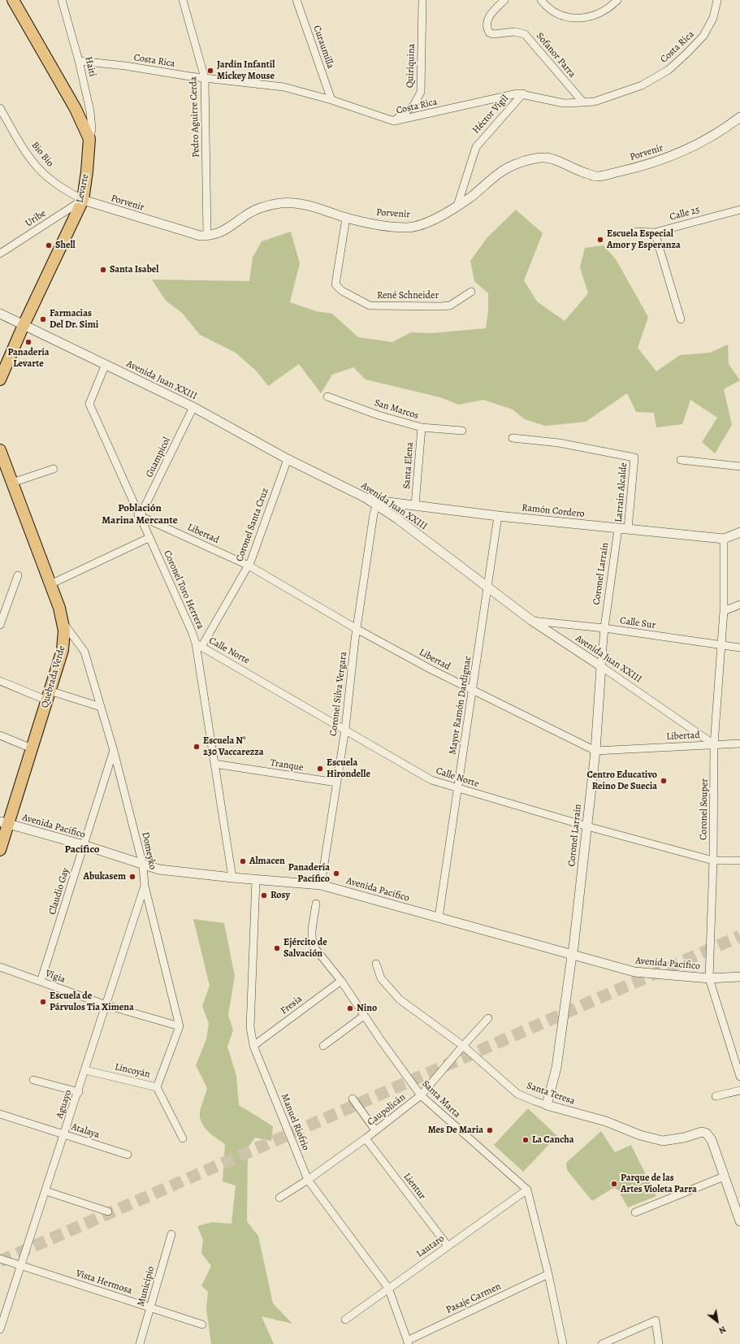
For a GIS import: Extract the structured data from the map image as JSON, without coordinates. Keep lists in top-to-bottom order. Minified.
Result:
{"streets":{"main road":["Levarte","Quebrada Verde"],"street":["Curaumilla","Costa Rica","Sofanor Parra","Quiriquina","Haití","Héctor Vigil","Pedro Aguirre Cerda","Porvenir","Bio Bio","Calle 25","Uribe","René Schneider","Avenida Juan XXIII","San Marcos","Guampicol","Santa Elena","Larrain Alcalde","Ramón Cordero","Coronel Santa Cruz","Libertad","Coronel Larraín","Coronel Toro Herrera","Calle Sur","Calle Norte","Coronel Silva Vergara","Mayor Ramón Dardignac","Tranque","Coronel Souper","Avenida Pacífico","Domeyko","Claudio Gay","Vigia","Fresia","Lincoyán","Santa Teresa","Santa Marta","Aguayo","Caupolicán","Manuel Riofrio","Atalaya","Lientur","Lautaro","Vista Hermosa","Municipio","Pasaje Carmen"]},"crossings":[["Curaumilla","Costa Rica"],["Costa Rica","Sofanor Parra"],["Costa Rica","Quiriquina"],["Costa Rica","Haití"],["Costa Rica","Héctor Vigil"],["Costa Rica","Pedro Aguirre Cerda"],["Haití","Levarte"],["Héctor Vigil","Porvenir"],["Pedro Aguirre Cerda","Porvenir"],["Porvenir","Bio Bio"],["Porvenir","Levarte"],["Porvenir","Uribe"],["Porvenir","René Schneider"],["Bio Bio","Levarte"],["Bio Bio","Uribe"],["Levarte","Uribe"],["Levarte","Avenida Juan XXIII"],["Avenida Juan XXIII","Guampicol"],["Avenida Juan XXIII","Ramón Cordero"],["Avenida Juan XXIII","Coronel Santa Cruz"],["Avenida Juan XXIII","Libertad"],["Avenida Juan XXIII","Coronel Larraín"],["Avenida Juan XXIII","Coronel Toro Herrera"],["Avenida Juan XXIII","Calle Sur"],["Avenida Juan XXIII","Coronel Silva Vergara"],["Avenida Juan XXIII","Mayor Ramón Dardignac"],["Avenida Juan XXIII","Coronel Souper"],["San Marcos","Santa Elena"],["Guampicol","Libertad"],["Guampicol","Coronel Toro Herrera"],["Santa Elena","Ramón Cordero"],["Larrain Alcalde","Ramón Cordero"],["Ramón Cordero","Coronel Larraín"],["Ramón Cordero","Mayor Ramón Dardignac"],["Ramón Cordero","Coronel Souper"],["Coronel Santa Cruz","Libertad"],["Coronel Santa Cruz","Coronel Toro Herrera"],["Coronel Santa Cruz","Calle Norte"],["Libertad","Coronel Larraín"],["Libertad","Coronel Toro Herrera"],["Libertad","Coronel Silva Vergara"],["Libertad","Mayor Ramón Dardignac"],["Libertad","Coronel Souper"],["Coronel Larraín","Calle Sur"],["Coronel Larraín","Calle Norte"],["Coronel Larraín","Avenida Pacífico"],["Coronel Larraín","Santa Teresa"],["Coronel Toro Herrera","Calle Norte"],["Coronel Toro Herrera","Tranque"],["Coronel Toro Herrera","Avenida Pacífico"],["Calle Sur","Coronel Souper"],["Calle Norte","Coronel Silva Vergara"],["Calle Norte","Mayor Ramón Dardignac"],["Calle Norte","Coronel Souper"],["Quebrada Verde","Avenida Pacífico"],["Quebrada Verde","Domeyko"],["Coronel Silva Vergara","Tranque"],["Coronel Silva Vergara","Avenida Pacífico"],["Mayor Ramón Dardignac","Avenida Pacífico"],["Coronel Souper","Avenida Pacífico"],["Avenida Pacífico","Domeyko"],["Avenida Pacífico","Claudio Gay"],["Avenida Pacífico","Manuel Riofrio"],["Domeyko","Claudio Gay"],["Domeyko","Vigia"],["Domeyko","Aguayo"],["Claudio Gay","Vigia"],["Vigia","Aguayo"],["Fresia","Santa Marta"],["Fresia","Manuel Riofrio"],["Lincoyán","Aguayo"],["Santa Teresa","Caupolicán"],["Santa Marta","Caupolicán"],["Santa Marta","Lautaro"],["Aguayo","Atalaya"],["Aguayo","Vista Hermosa"],["Caupolicán","Manuel Riofrio"],["Caupolicán","Lientur"],["Manuel Riofrio","Lautaro"],["Manuel Riofrio","Pasaje Carmen"],["Lientur","Lautaro"],["Vista Hermosa","Municipio"]],"districts":["Población Marina Mercante","Pacífico"],"places":["Jardín Infantil Mickey Mouse","Escuela Especial Amor y Esperanza","Shell","Santa Isabel","Farmacias Del Dr. Simi","Panadería Levarte","Escuela N° 230 Vaccarezza","Escuela Hirondelle","Centro Educativo Reino De Suecia","Almacen","Panadería Pacífico","Abukasem","Rosy","Ejército de Salvación","Escuela de Párvulos Tia Ximena","Nino","Mes De Maria","La Cancha","Parque de las Artes Violeta Parra"],"north":"bottom right"}
